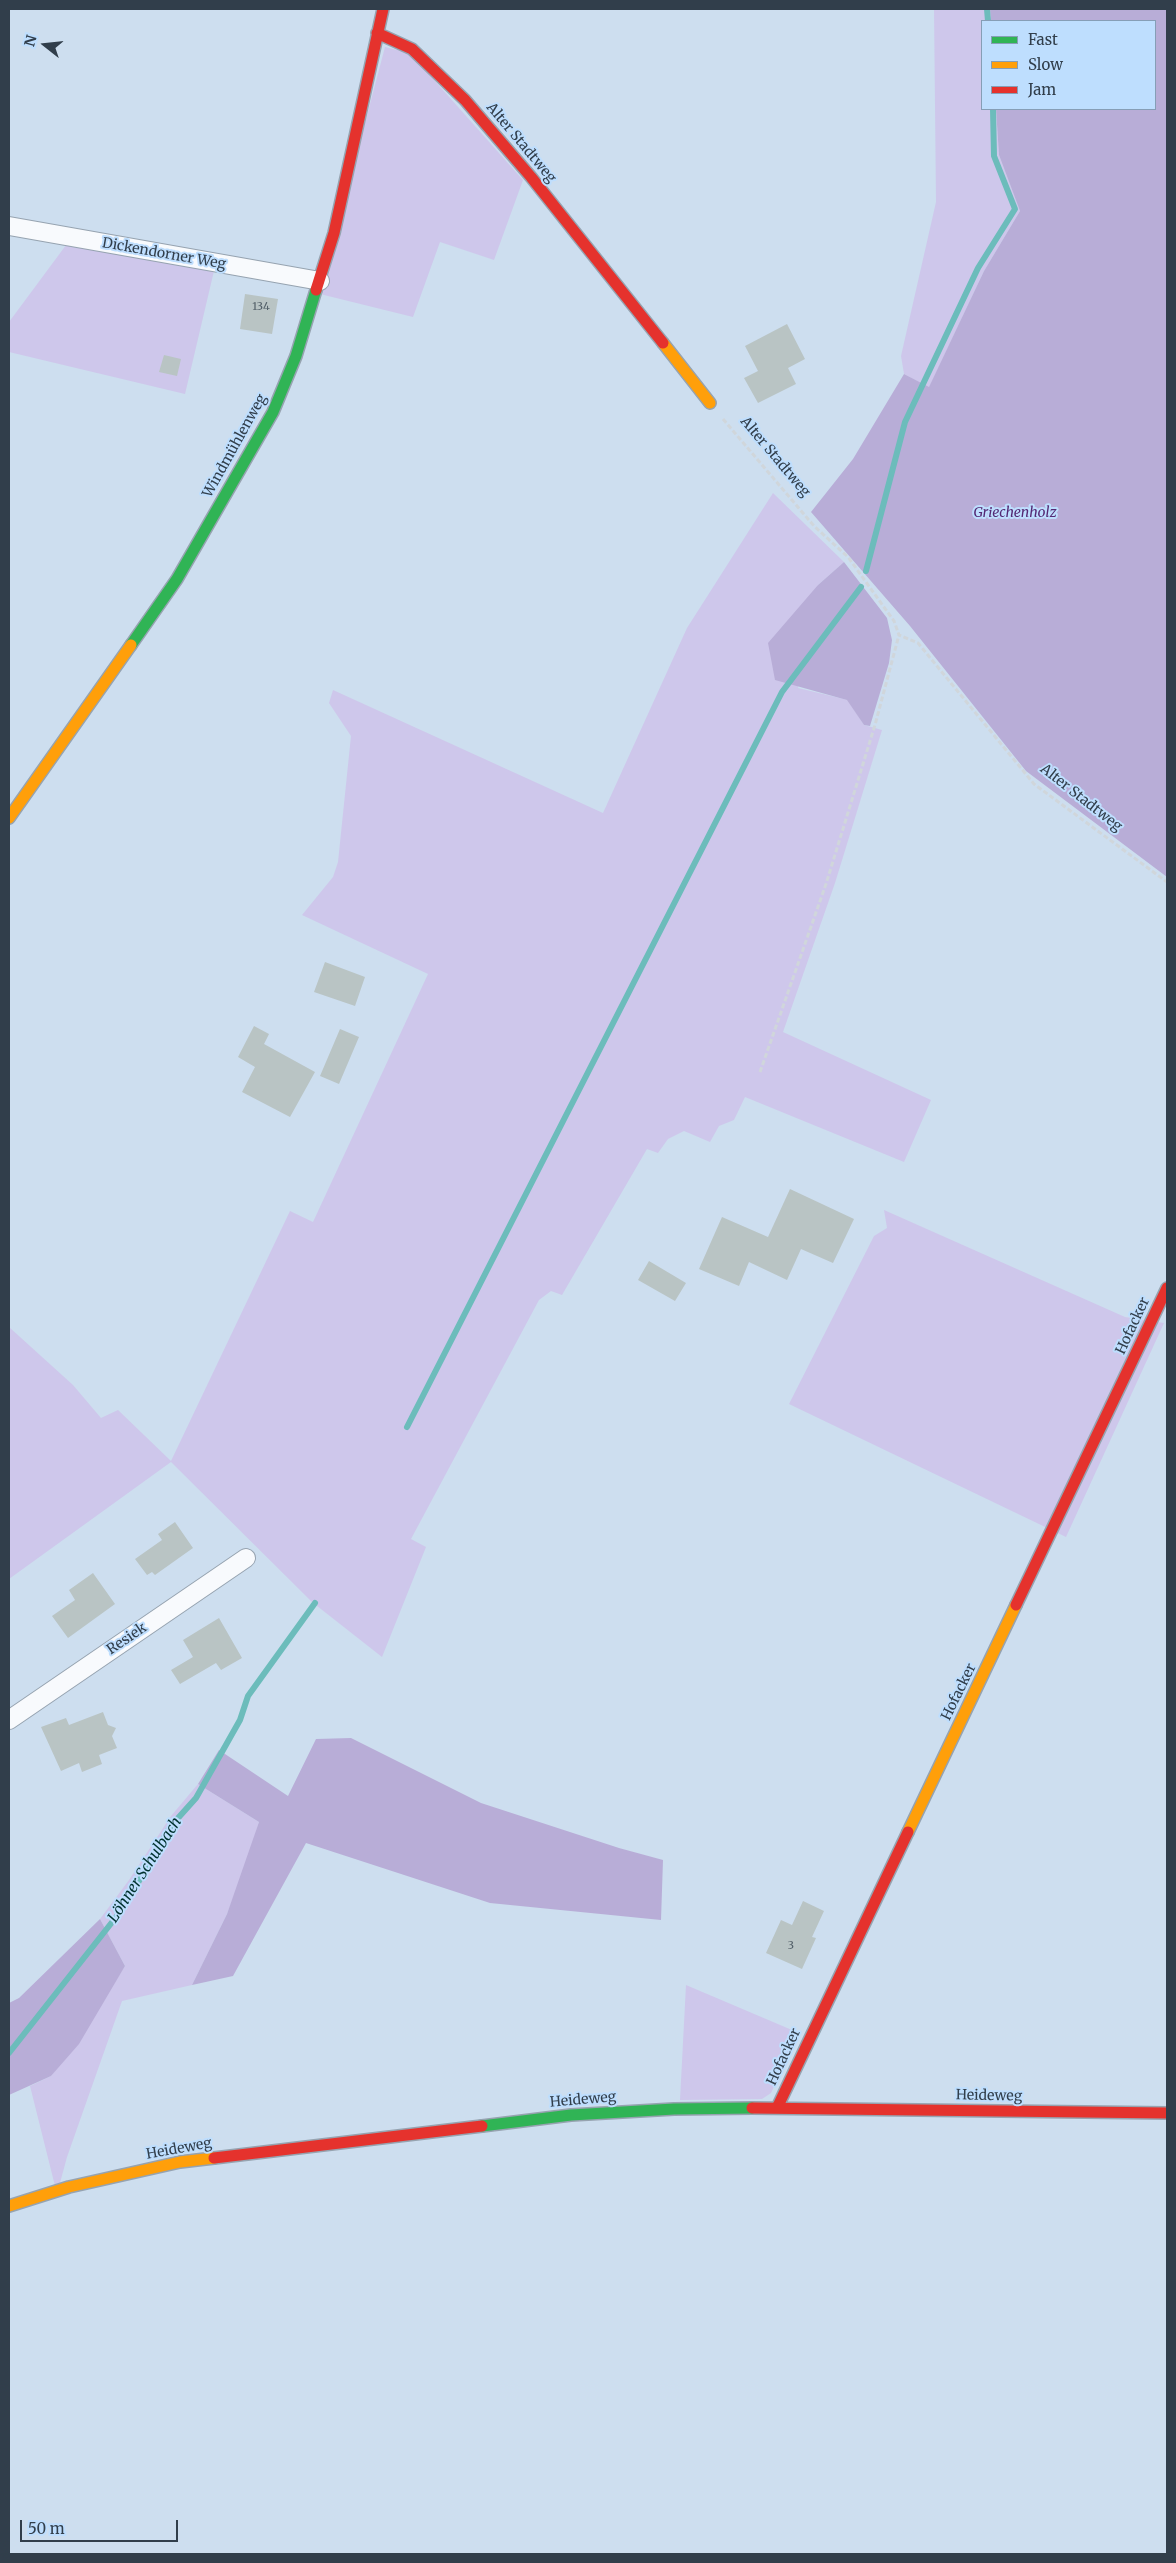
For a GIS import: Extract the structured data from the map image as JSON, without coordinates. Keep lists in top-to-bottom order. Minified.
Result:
{"streets":{"street":["Alter Stadtweg","Dickendorner Weg","Windmühlenweg","Hofacker","Resiek","Heideweg"]},"crossings":[["Alter Stadtweg","Windmühlenweg"],["Dickendorner Weg","Windmühlenweg"],["Hofacker","Heideweg"]],"water":["Löhner Schulbach"],"parks":["Griechenholz"],"house_numbers":["134","3"],"legend":["Fast","Slow","Jam"],"scale_bar":"50 m","north":"left"}
